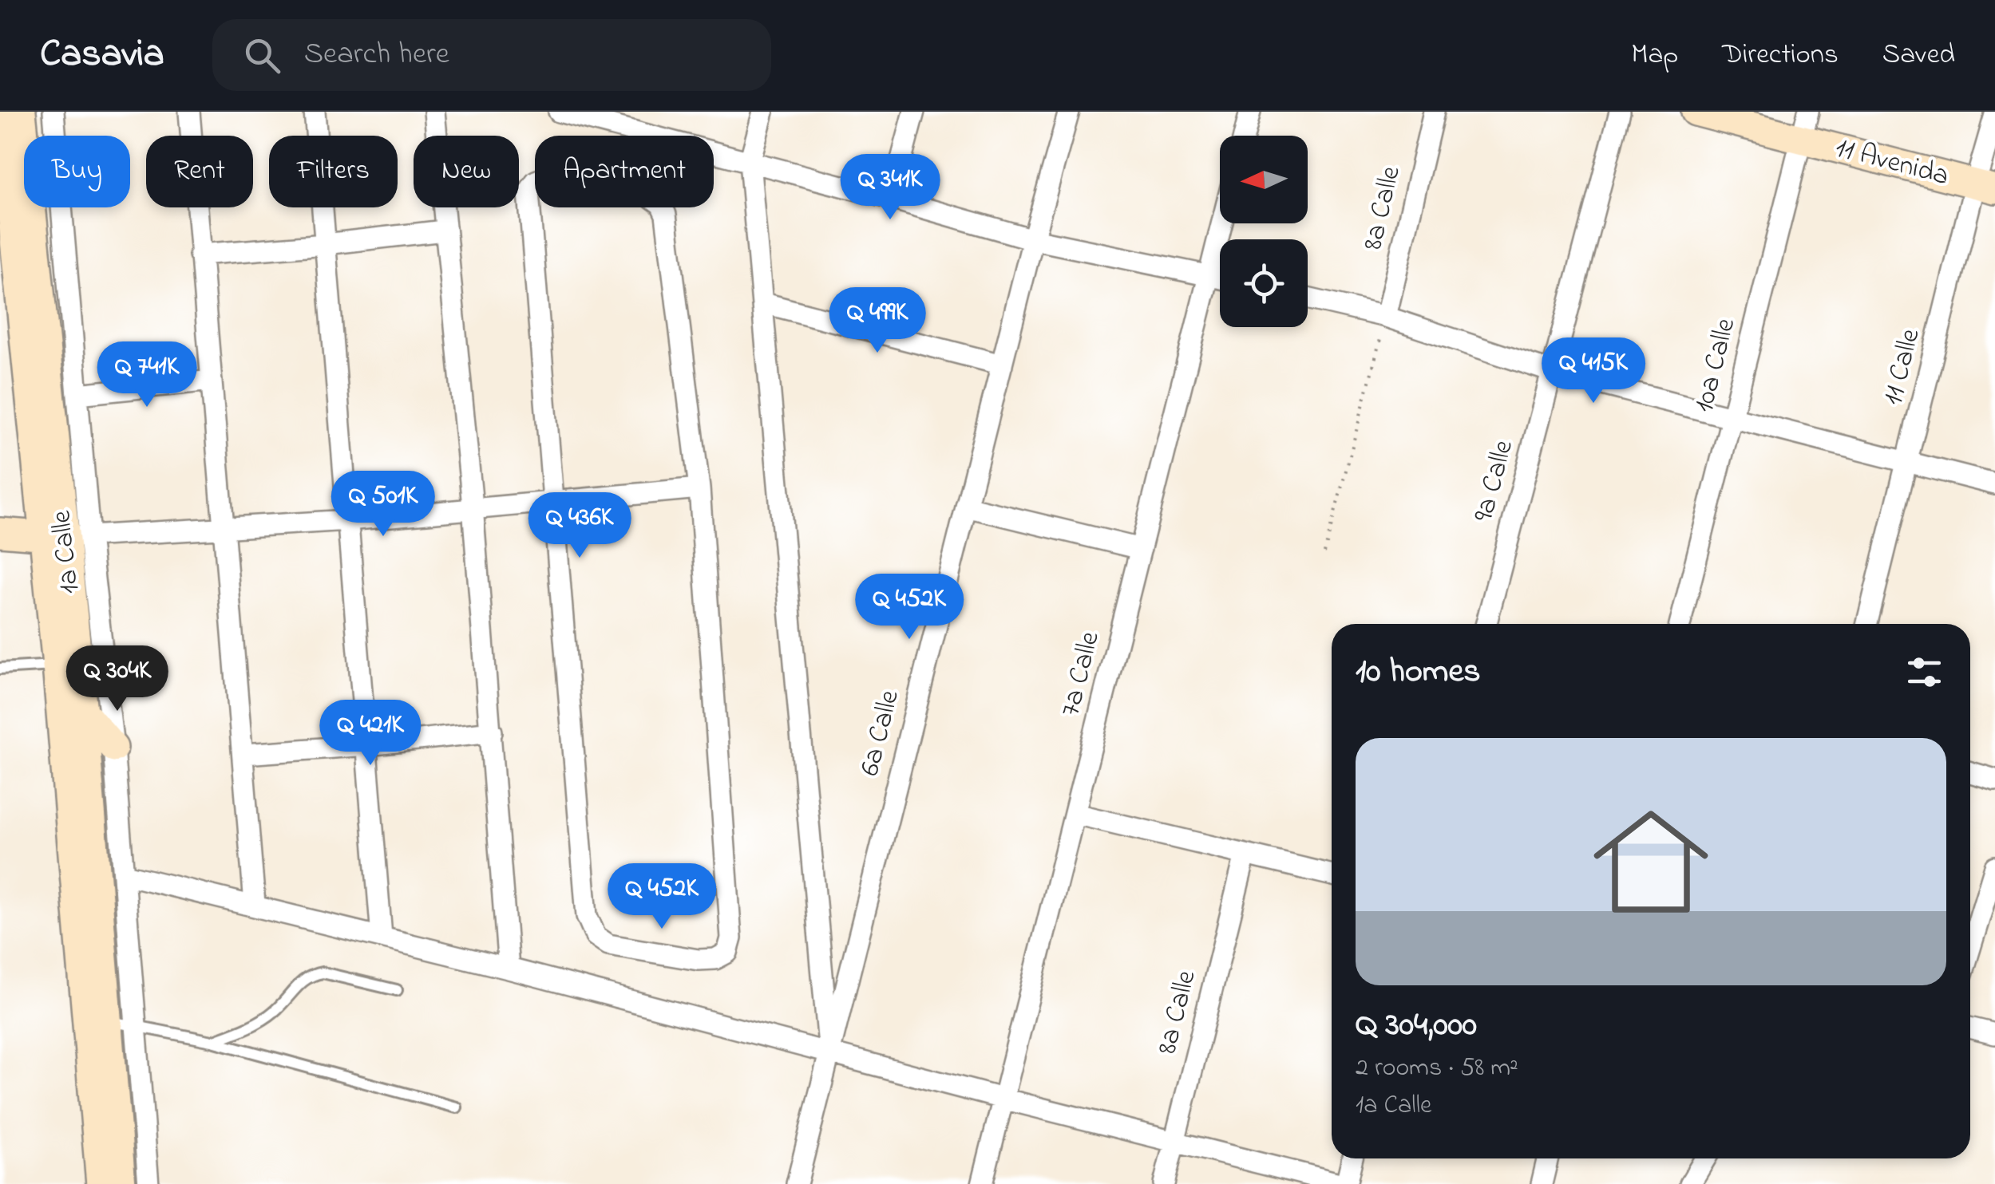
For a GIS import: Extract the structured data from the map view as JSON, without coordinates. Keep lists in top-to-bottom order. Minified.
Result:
{"streets":{"main road":["11 Avenida","1a Calle"],"street":["8a Calle","10a Calle","11 Calle","9a Calle","7a Calle","6a Calle"]},"crossings":[["11 Avenida","10a Calle"],["11 Avenida","11 Calle"]],"north":"left","page":{"header":"Casavia","search":"Search here","nav":["Map","Directions","Saved"],"chip":["Buy","Rent","Filters","New","Apartment"],"price":["Q 341K","Q 499K","Q 415K","Q 741K","Q 501K","Q 436K","Q 452K","Q 304K","Q 421K","Q 452K"],"heading":"10 homes","list":[{"name":"Q 304,000","note":"2 rooms · 58 m² · 1a Calle"}]}}
